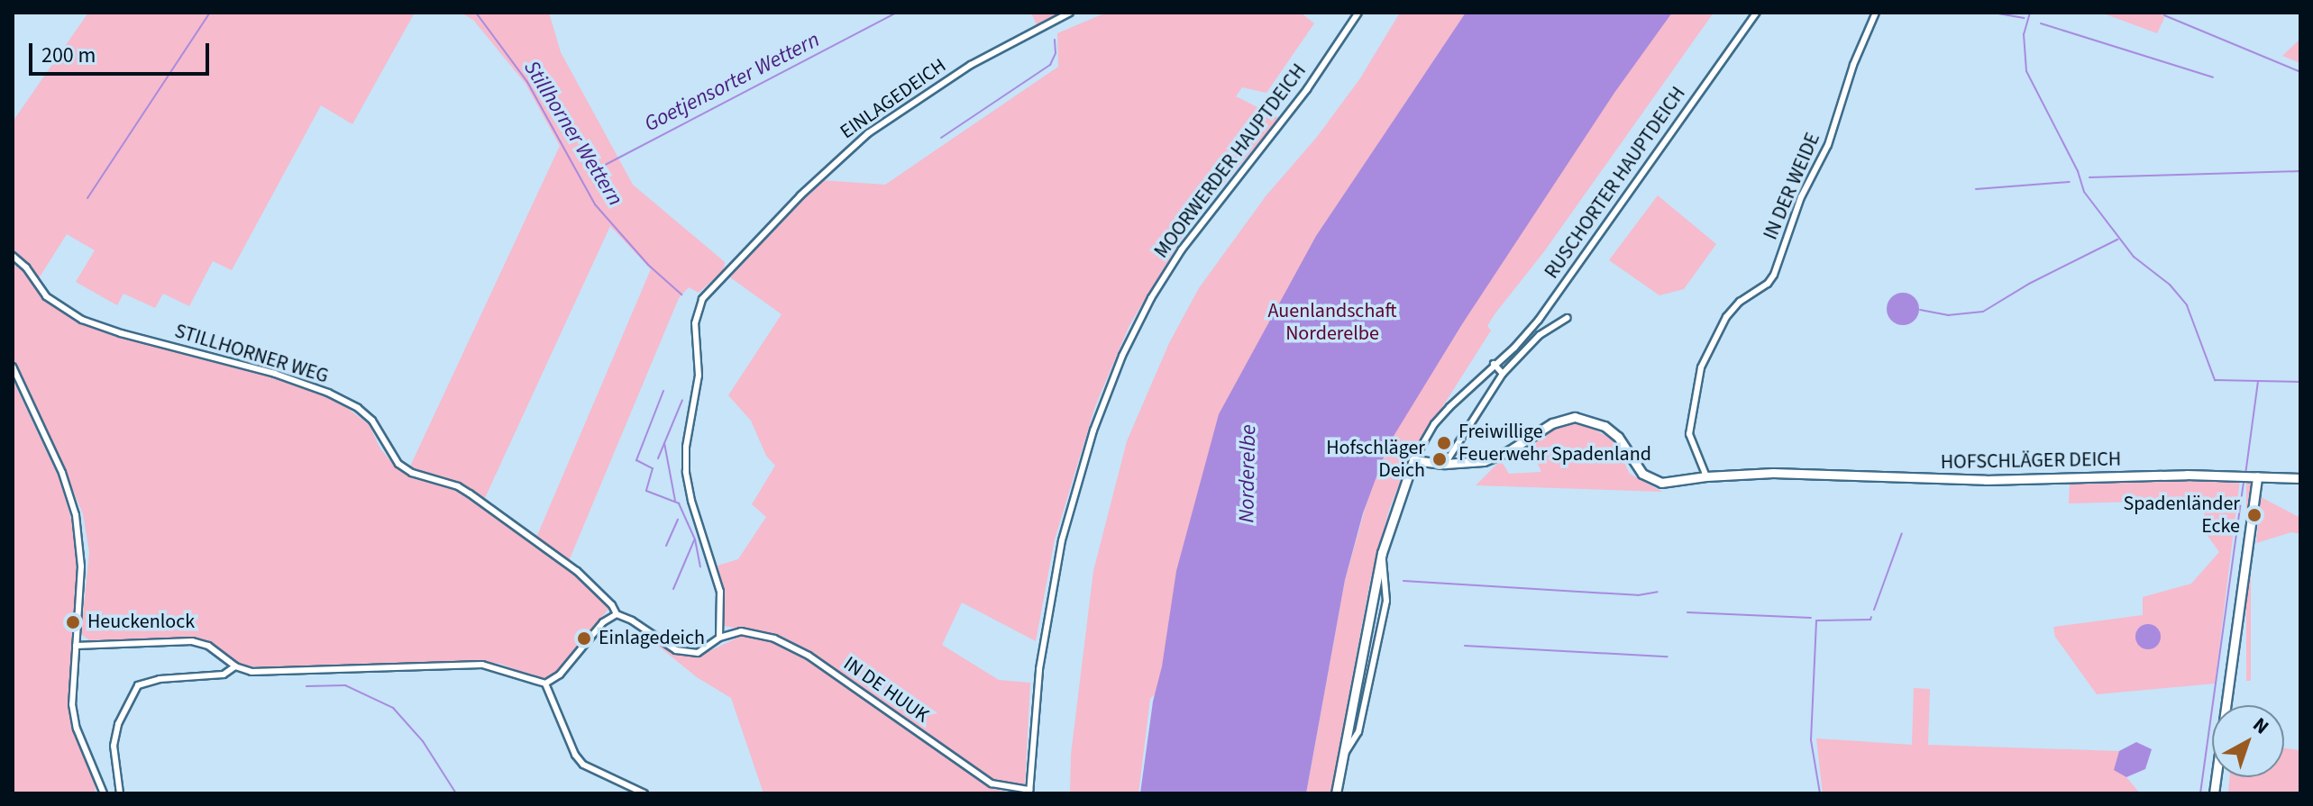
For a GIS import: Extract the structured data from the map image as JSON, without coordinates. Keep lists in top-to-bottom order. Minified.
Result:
{"streets":{"street":["EINLAGEDEICH","MOORWERDER HAUPTDEICH","RUSCHORTER HAUPTDEICH","IN DER WEIDE","STILLHORNER WEG","HOFSCHLÄGER DEICH","IN DE HUUK"]},"crossings":[["EINLAGEDEICH","STILLHORNER WEG"],["EINLAGEDEICH","IN DE HUUK"],["MOORWERDER HAUPTDEICH","IN DE HUUK"],["RUSCHORTER HAUPTDEICH","HOFSCHLÄGER DEICH"],["IN DER WEIDE","HOFSCHLÄGER DEICH"],["STILLHORNER WEG","IN DE HUUK"]],"water":["Goetjensorter Wettern","Stillhorner Wettern","Norderelbe"],"parks":["Auenlandschaft Norderelbe"],"places":["Freiwillige Feuerwehr Spadenland","Hofschläger Deich","Spadenländer Ecke","Heuckenlock","Einlagedeich"],"scale_bar":"200 m","north":"top right"}
